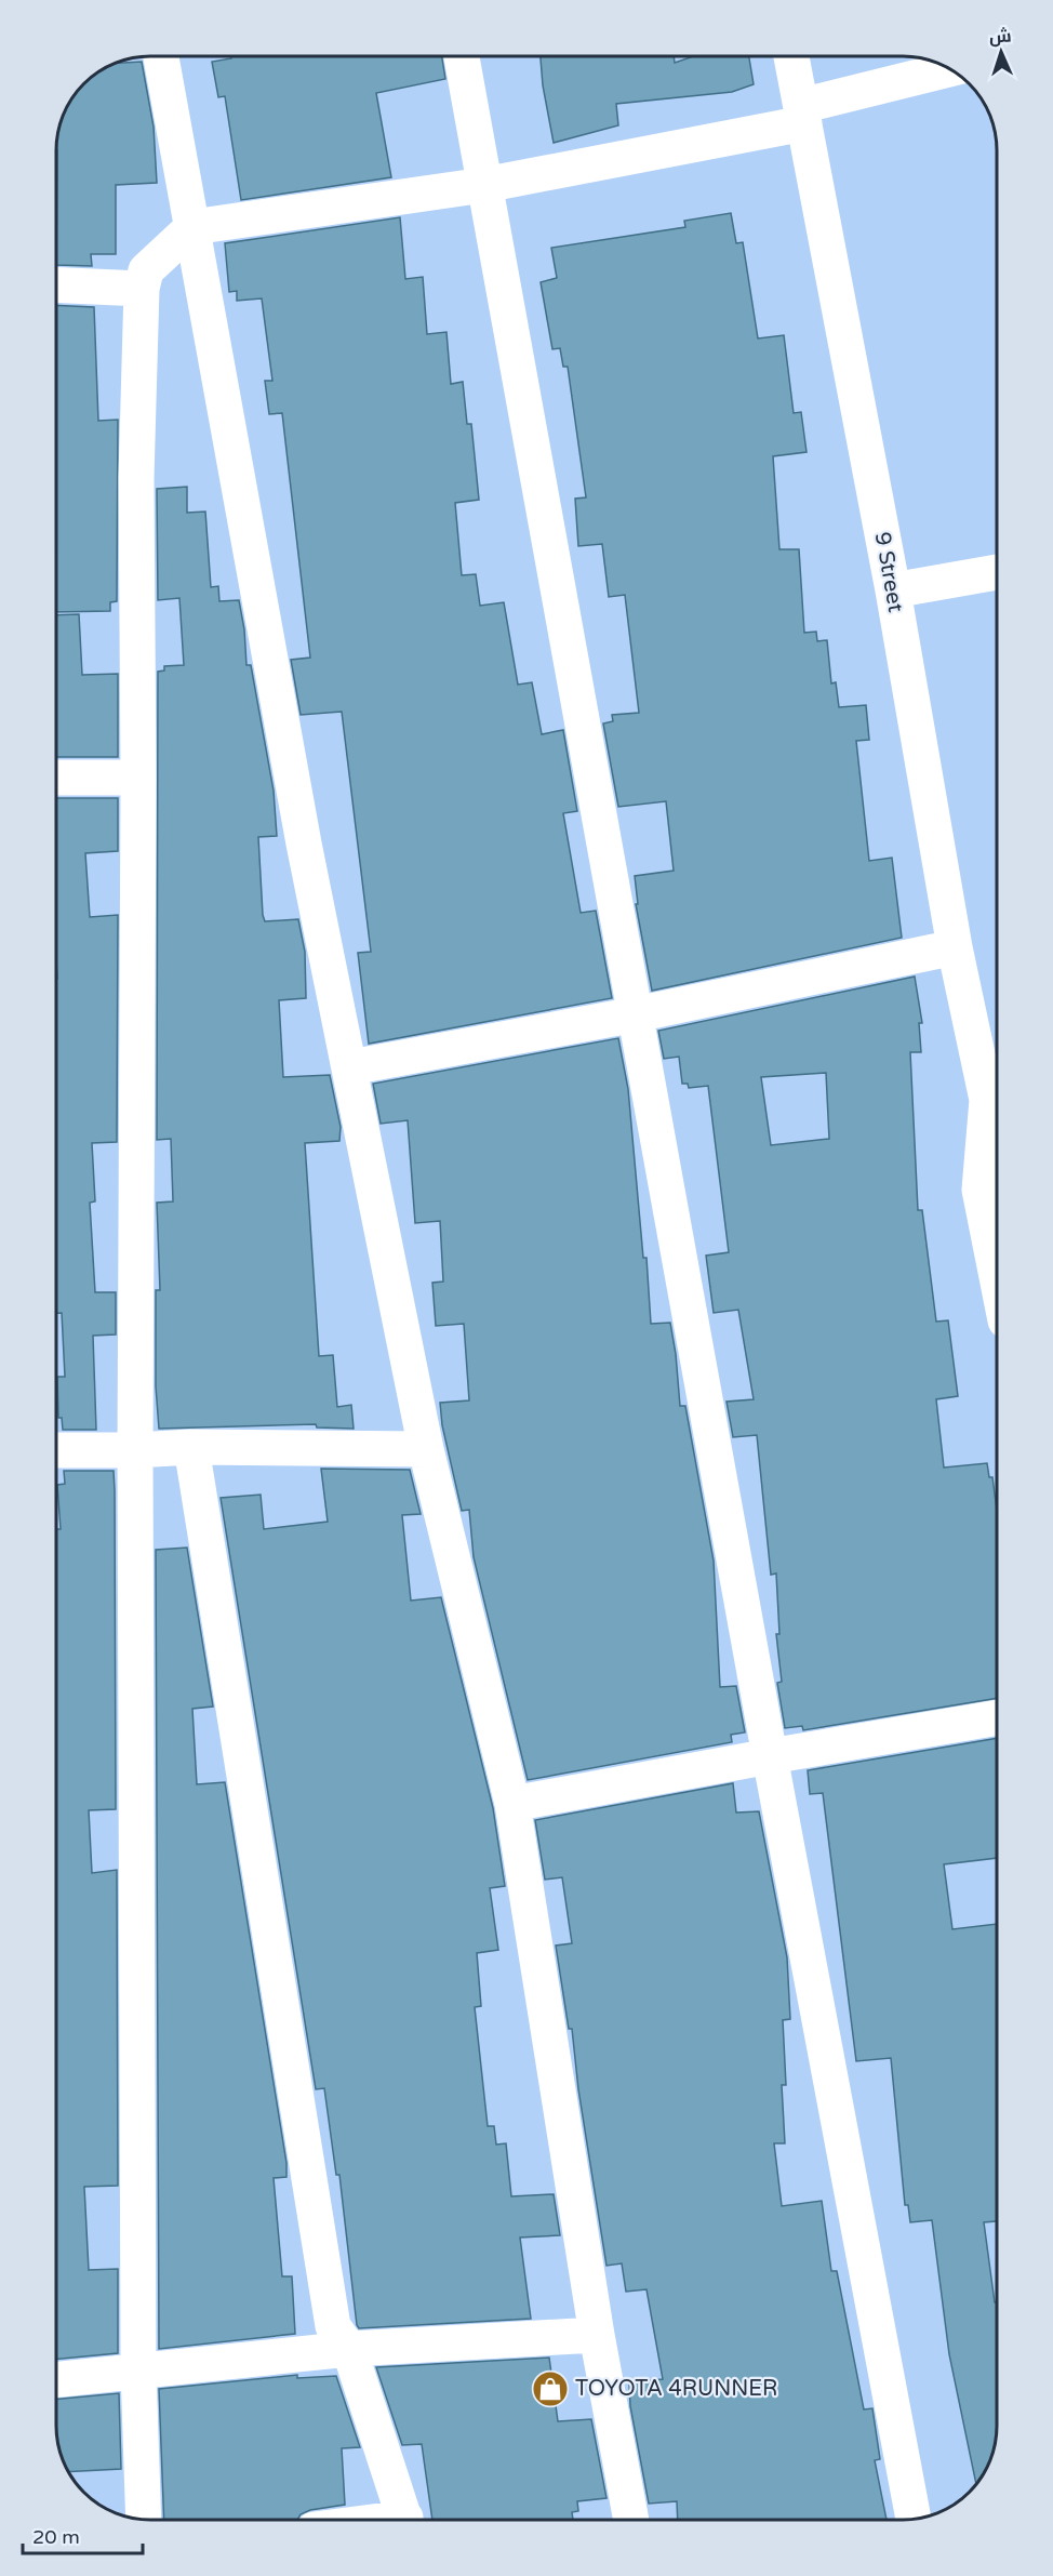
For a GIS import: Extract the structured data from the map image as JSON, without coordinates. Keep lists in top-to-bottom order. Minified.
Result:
{"streets":{"street":["9 Street"]},"places":{"shop":["TOYOTA 4RUNNER"]},"scale_bar":"20 m","north":"top"}
